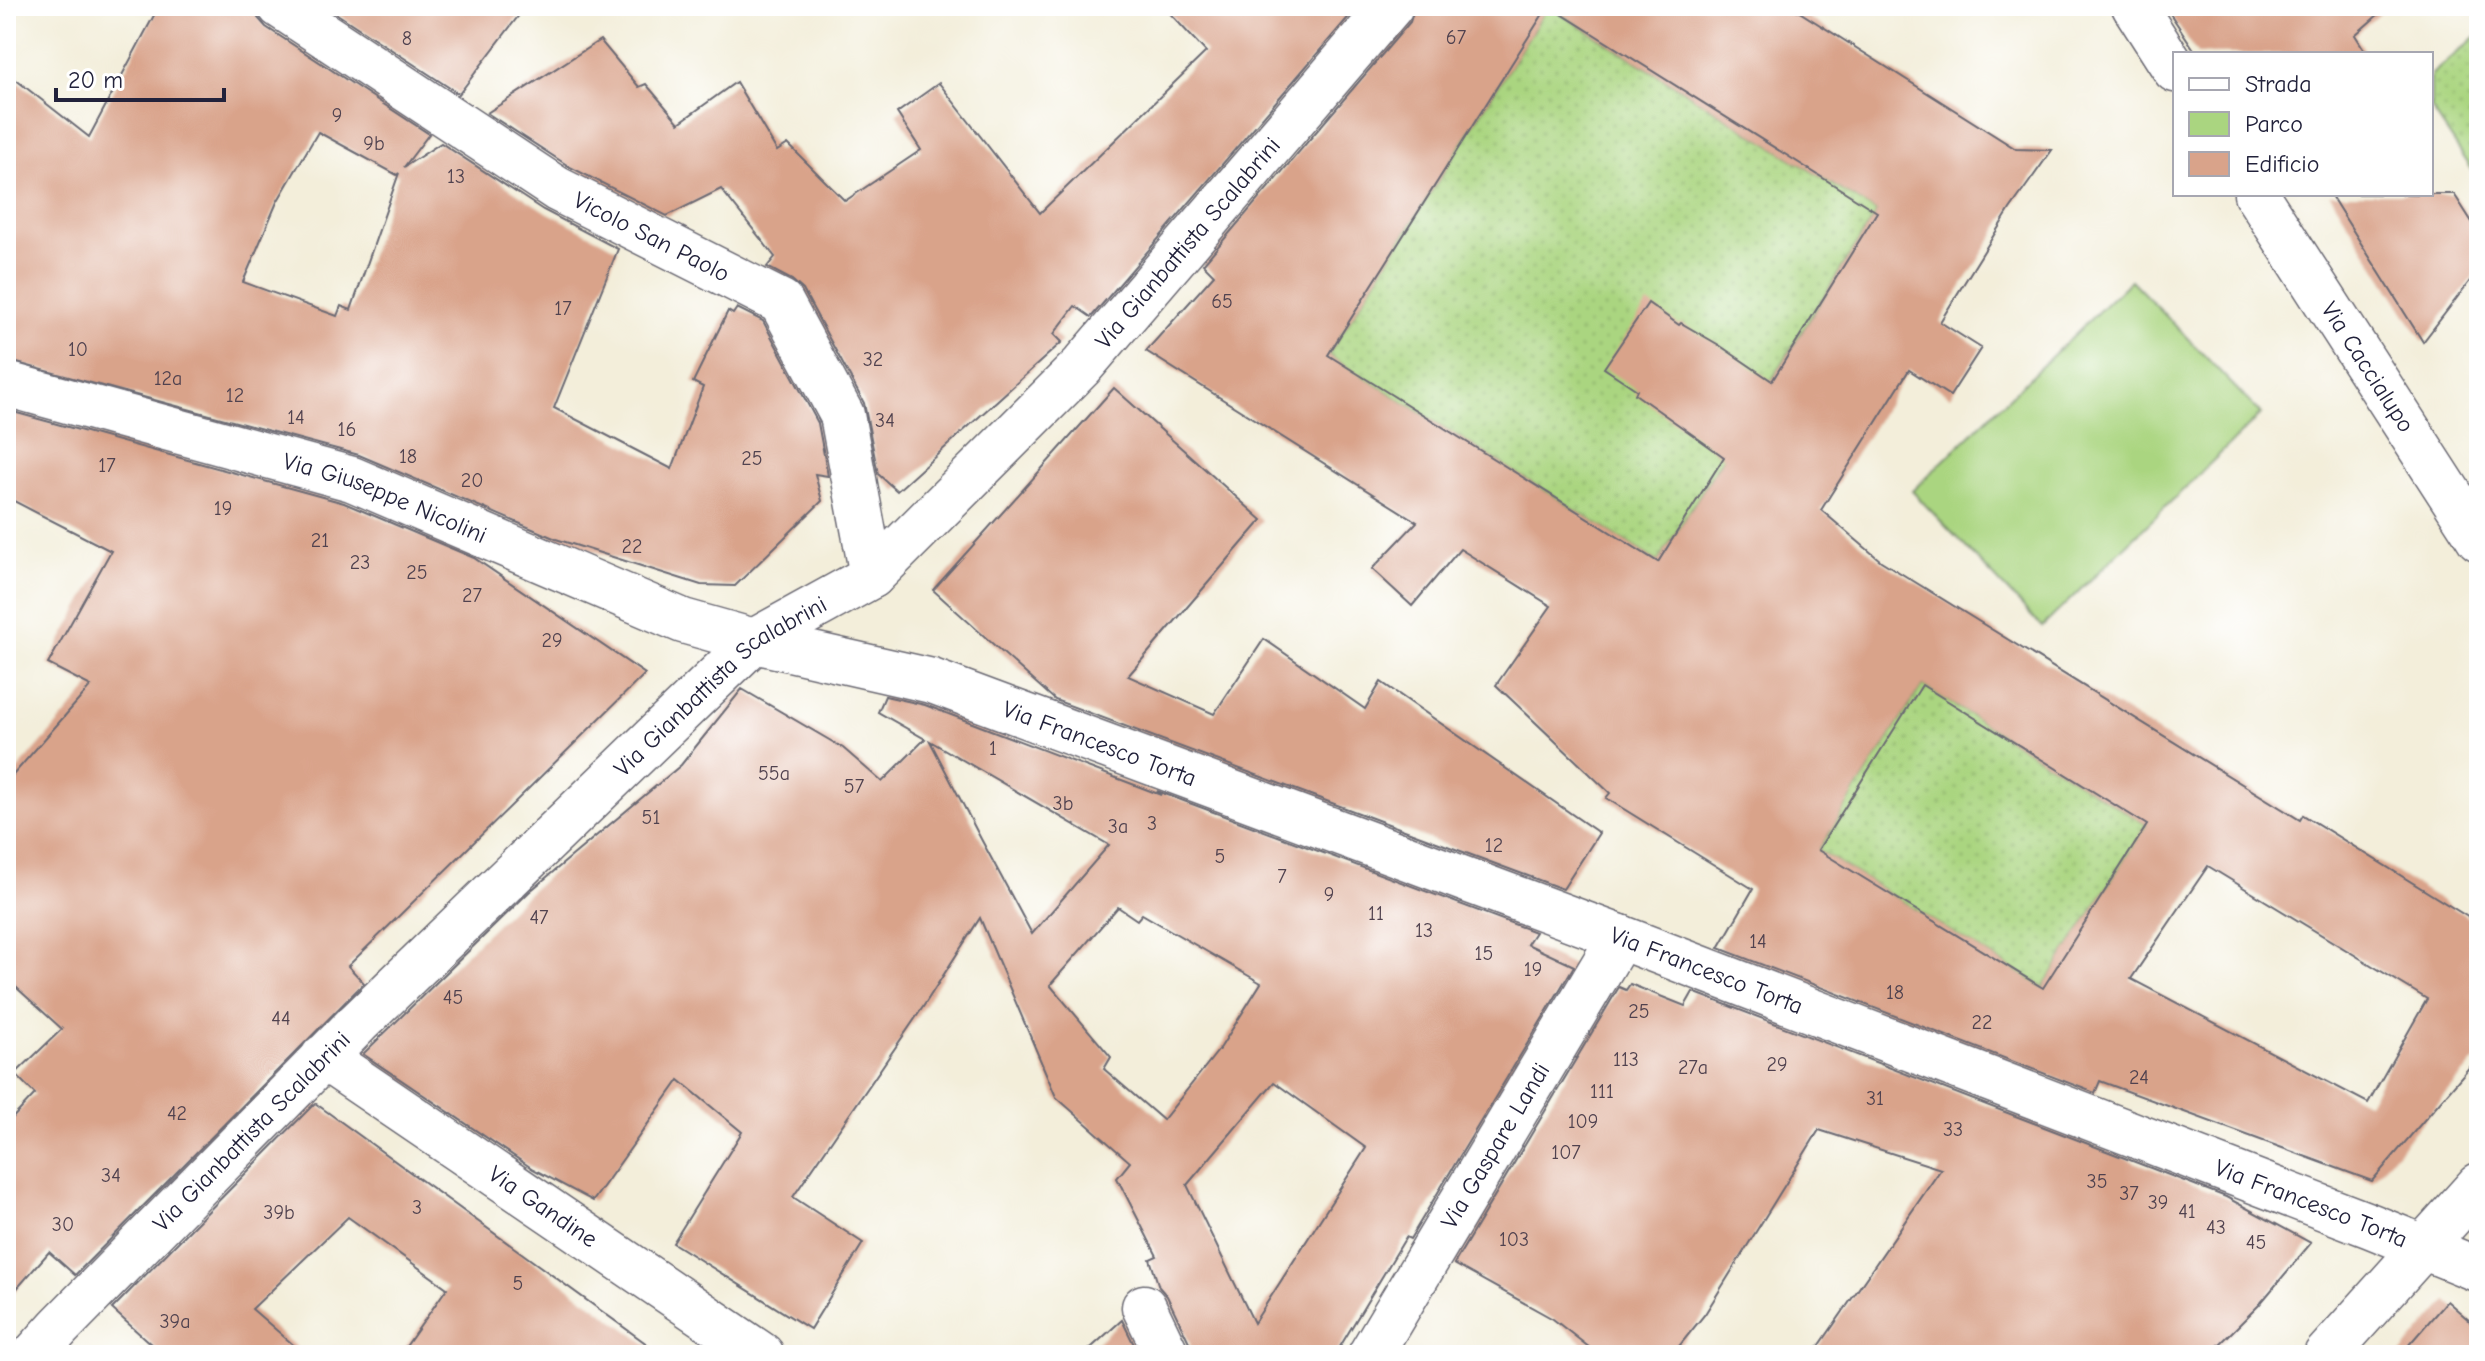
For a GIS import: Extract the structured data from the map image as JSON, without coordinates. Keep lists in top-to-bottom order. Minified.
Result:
{"streets":{"street":["Vicolo San Paolo","Via Gianbattista Scalabrini","Via Caccialupo","Via Giuseppe Nicolini","Via Francesco Torta","Via Gaspare Landi","Via Gandine"]},"crossings":[["Vicolo San Paolo","Via Gianbattista Scalabrini"],["Via Gianbattista Scalabrini","Via Giuseppe Nicolini"],["Via Gianbattista Scalabrini","Via Gandine"],["Via Giuseppe Nicolini","Via Francesco Torta"],["Via Francesco Torta","Via Gaspare Landi"]],"house_numbers":["67","8","9","9b","13","65","17","10","32","12a","12","14","34","16","18","25","17","20","19","21","22","23","25","27","29","1","55a","57","3b","51","3","3a","12","5","7","9","11","47","13","14","15","19","18","45","25","44","22","113","29","27a","24","111","31","42","109","33","107","34","35","37","39","3","41","39b","30","43","103","45","5","39a"],"legend":["Strada","Parco","Edificio"],"scale_bar":"20 m"}
